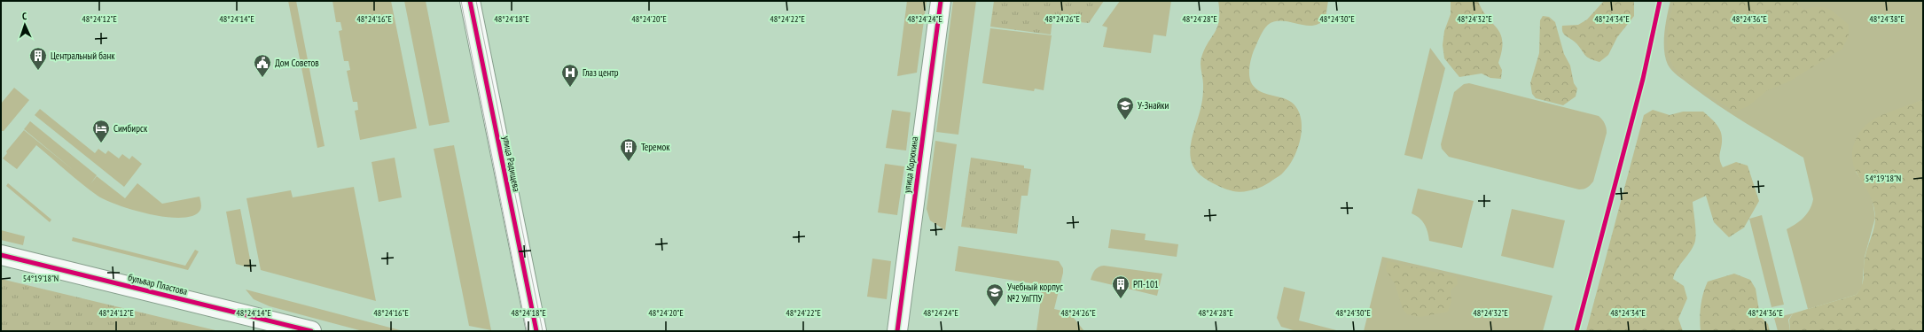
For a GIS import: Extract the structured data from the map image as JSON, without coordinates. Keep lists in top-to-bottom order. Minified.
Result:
{"streets":{"street":["улица Радищева","улица Корюкина","бульвар Пластова"]},"places":{"building":["Центральный банк","Теремок","РП-101"],"public building":["Дом Советов"],"hospital":["Глаз центр"],"school or university":["У-Знайки","Учебный корпус №2 УлГПУ"],"hotel":["Симбирск"]},"north":"top","coordinates":["48°24'12\"E","48°24'14\"E","48°24'16\"E","48°24'18\"E","48°24'20\"E","48°24'22\"E","48°24'24\"E","48°24'26\"E","48°24'28\"E","48°24'30\"E","48°24'32\"E","48°24'34\"E","48°24'36\"E","48°24'38\"E","54°19'18\"N"]}
